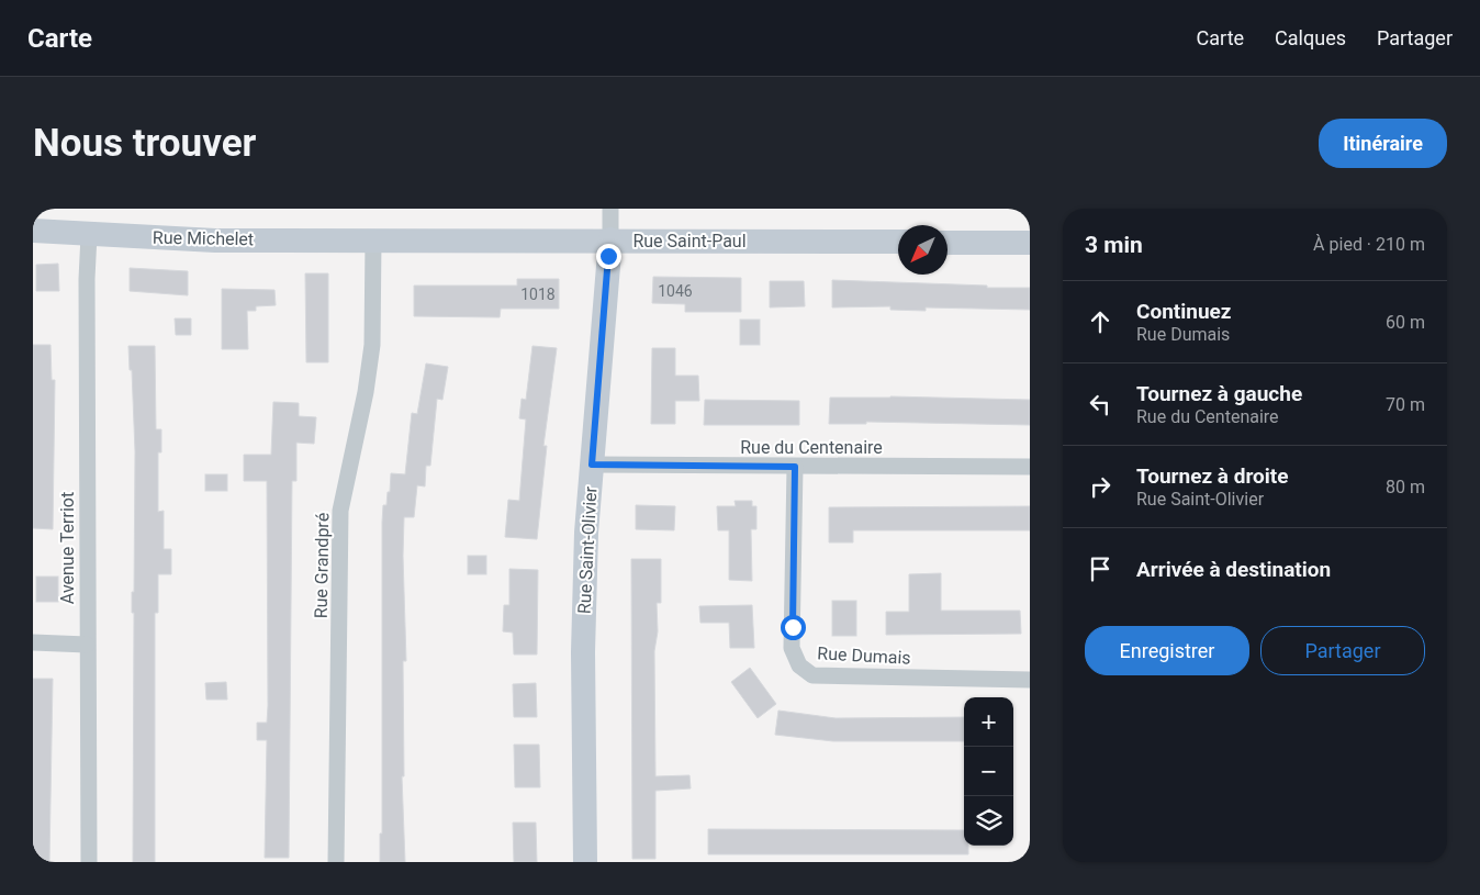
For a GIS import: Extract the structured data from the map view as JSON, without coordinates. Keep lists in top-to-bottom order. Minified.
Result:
{"streets":{"street":["Rue Michelet","Rue Saint-Paul","Rue du Centenaire","Avenue Terriot","Rue Saint-Olivier","Rue Grandpré","Rue Dumais"]},"crossings":[["Rue Michelet","Rue Saint-Paul"],["Rue Michelet","Avenue Terriot"],["Rue Michelet","Rue Grandpré"],["Rue Saint-Paul","Rue Saint-Olivier"],["Rue Saint-Paul","Rue Grandpré"],["Rue du Centenaire","Rue Saint-Olivier"],["Rue du Centenaire","Rue Dumais"]],"house_numbers":["1046","1018"],"north":"bottom left","page":{"header":"Carte","nav":["Carte","Calques","Partager"],"buttons":["Itinéraire",["Enregistrer","Partager"]],"title":"Nous trouver","heading":["3 min","À pied · 210 m"],"list":[["Continuez","Rue Dumais","60 m"],["Tournez à gauche","Rue du Centenaire","70 m"],["Tournez à droite","Rue Saint-Olivier","80 m"],"Arrivée à destination"],"map_buttons":["+","−"]}}
